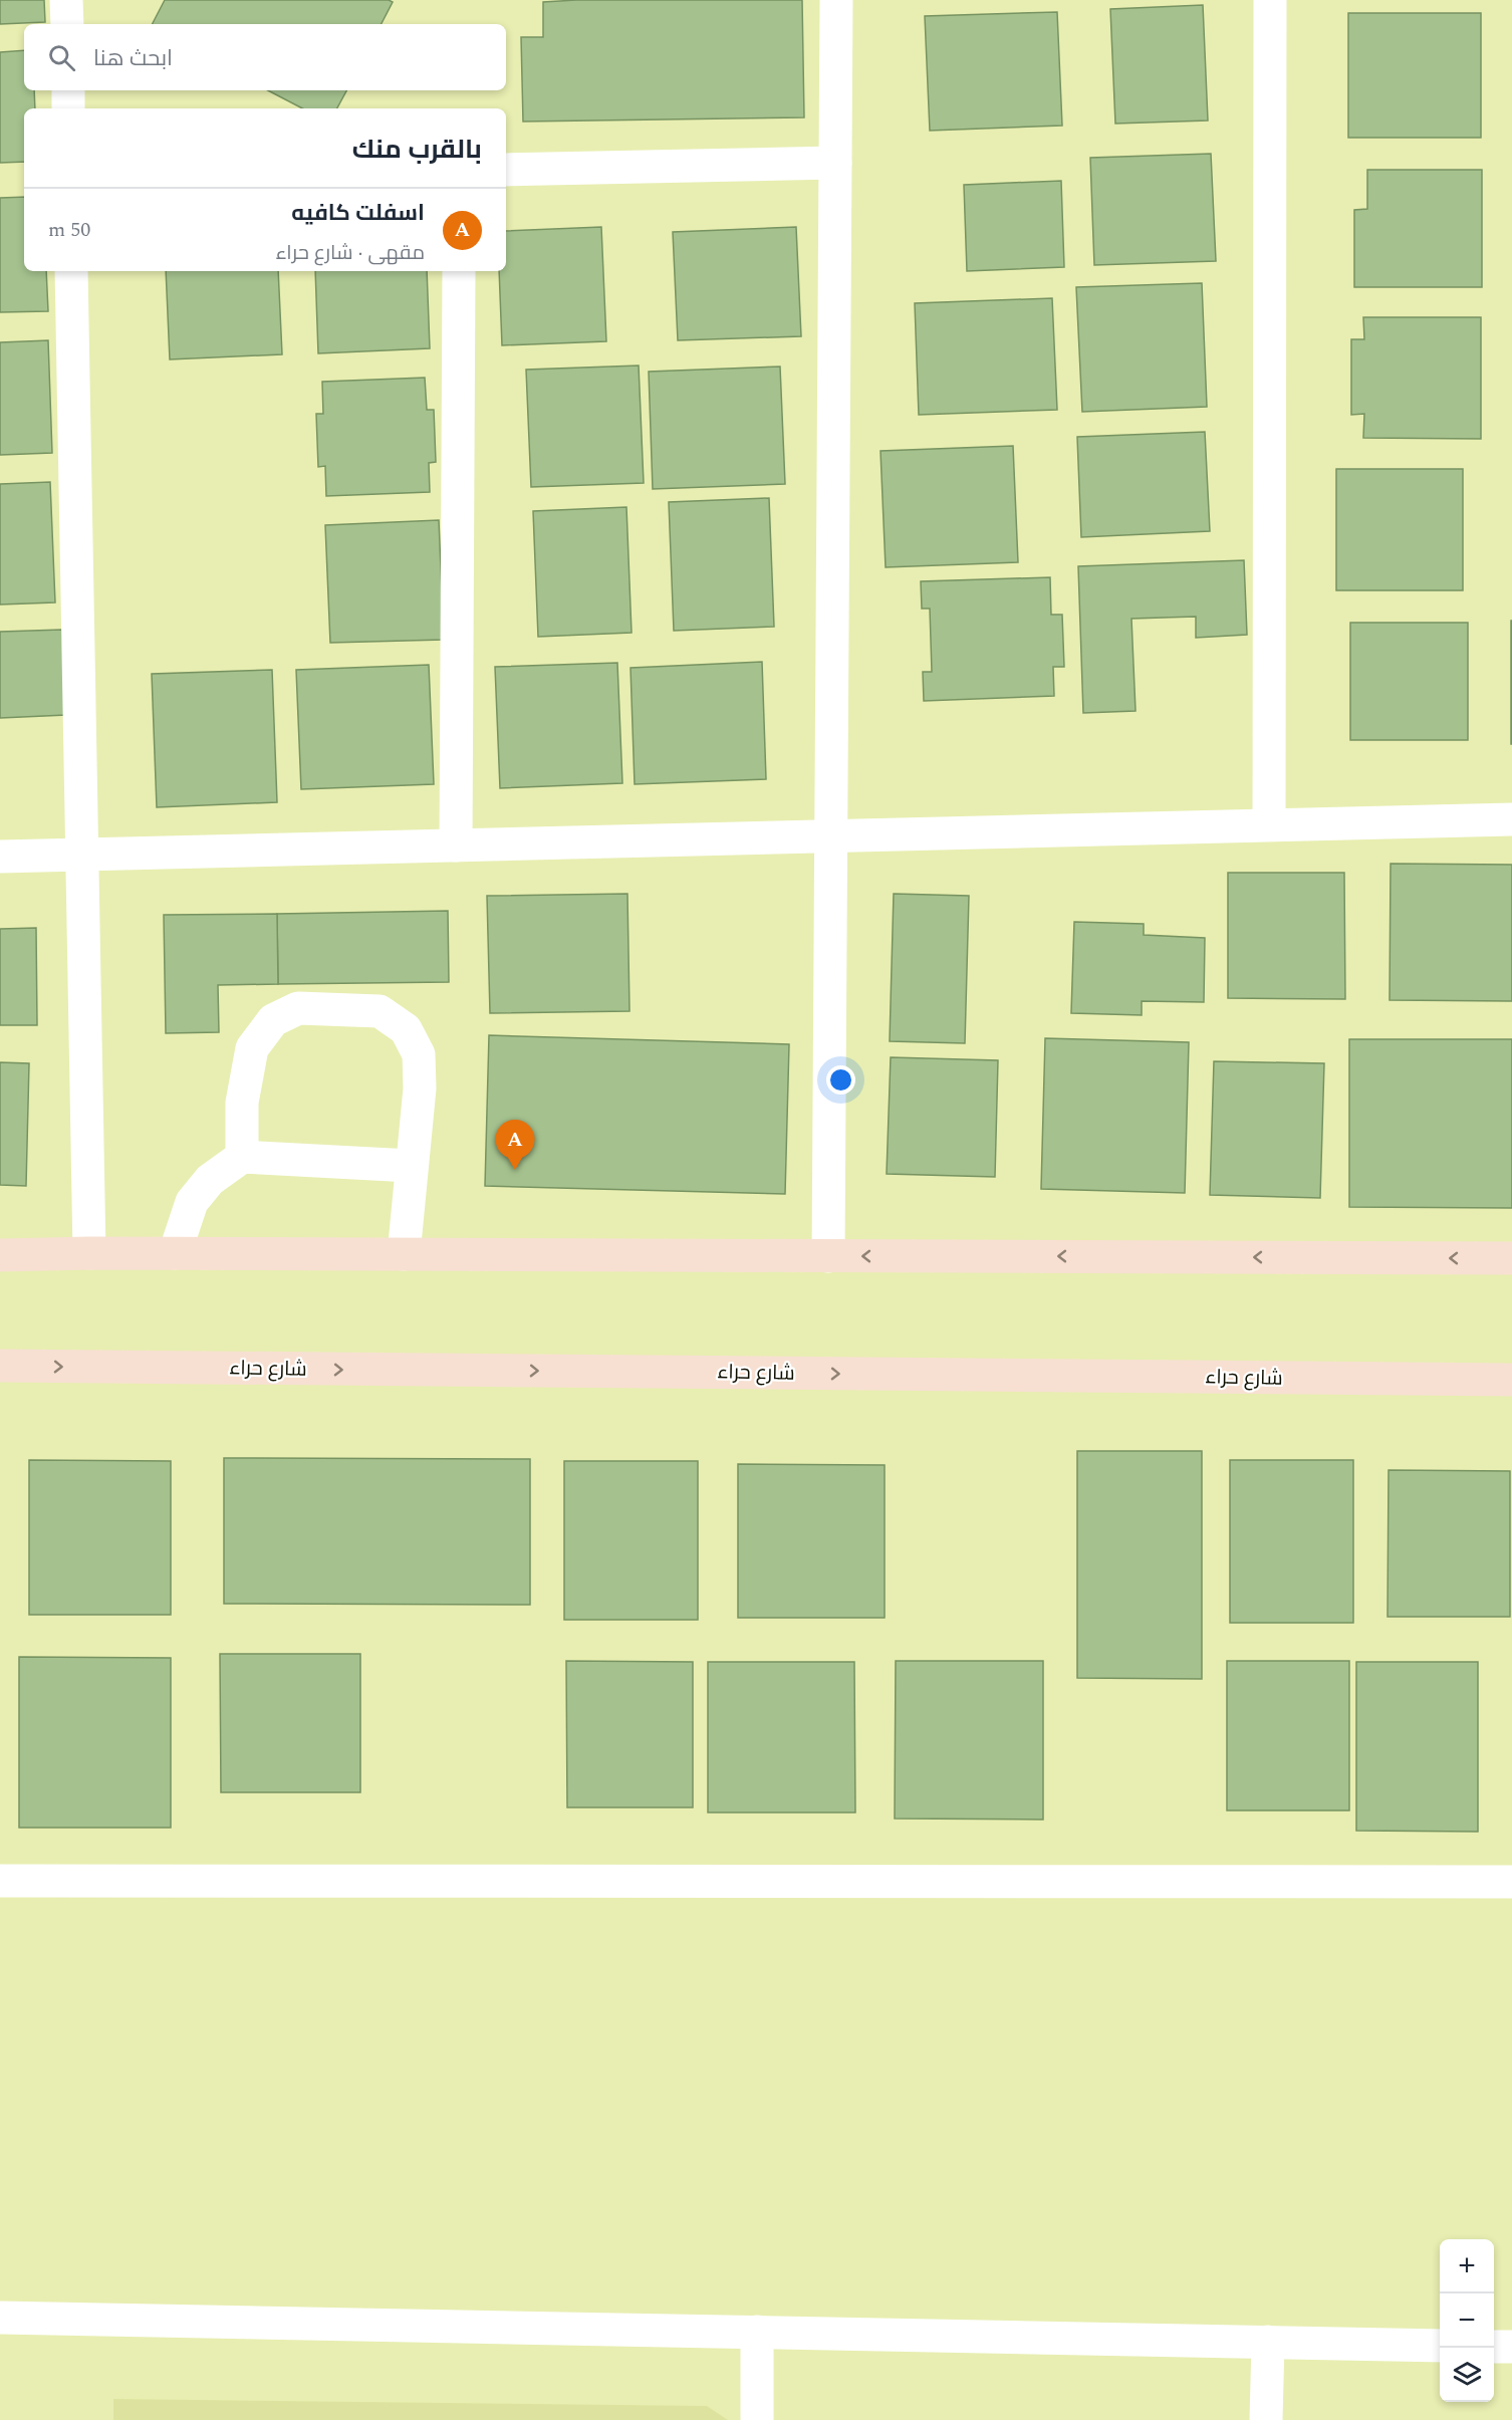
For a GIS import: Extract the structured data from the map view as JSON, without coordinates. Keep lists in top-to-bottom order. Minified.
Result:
{"streets":{"main road":["شارع حراء"]},"page":{"search":"ابحث هنا","heading":"بالقرب منك","list":[{"mark":"A","name":"اسفلت كافيه","note":"مقهى · شارع حراء","value":"50 m"}],"pins":"A","map_buttons":["+","−"]}}
